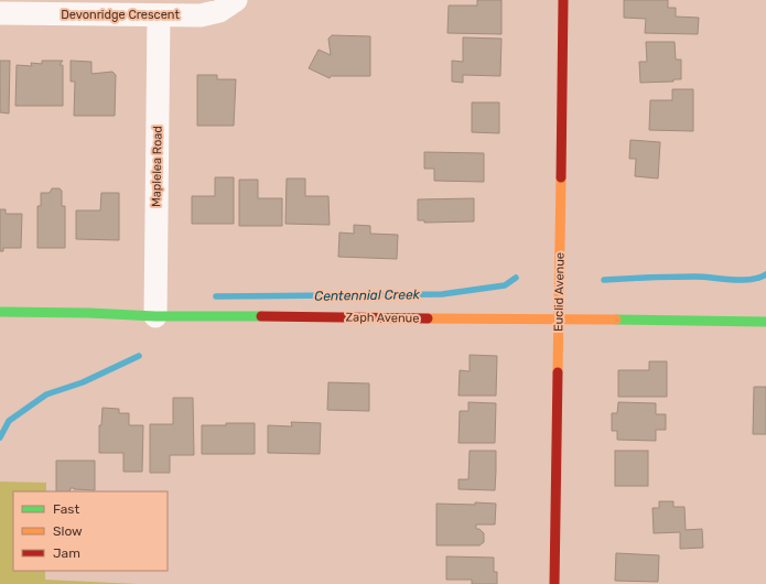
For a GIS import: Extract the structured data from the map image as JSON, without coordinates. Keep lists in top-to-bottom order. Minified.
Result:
{"streets":{"street":["Devonridge Crescent","Maplelea Road","Euclid Avenue","Zaph Avenue"]},"crossings":[["Devonridge Crescent","Maplelea Road"],["Maplelea Road","Zaph Avenue"],["Euclid Avenue","Zaph Avenue"]],"water":["Centennial Creek"],"legend":["Fast","Slow","Jam"]}
